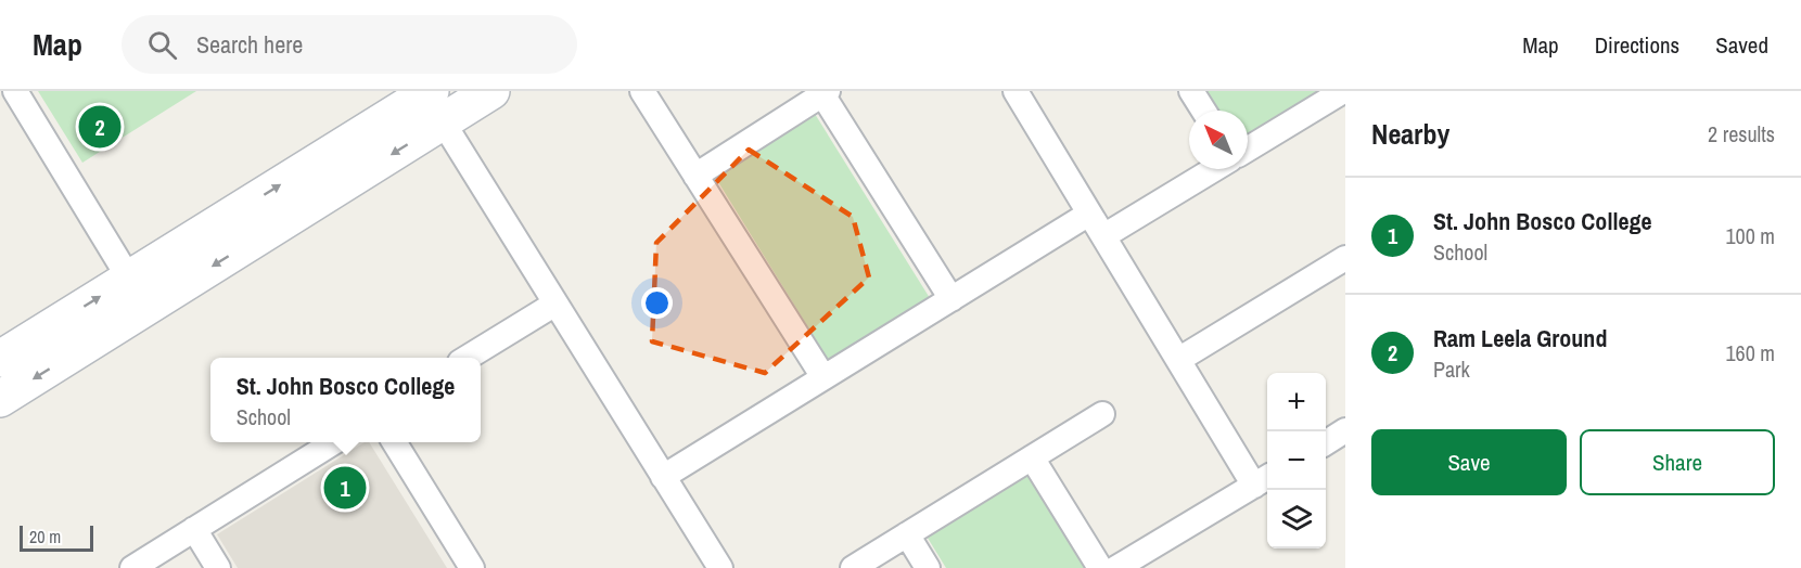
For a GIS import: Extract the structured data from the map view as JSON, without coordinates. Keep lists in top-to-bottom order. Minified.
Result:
{"scale_bar":"20 m","north":"top left","page":{"header":"Map","search":"Search here","nav":["Map","Directions","Saved"],"heading":["Nearby","2 results"],"pins":["2","1"],"list":[{"mark":"1","name":"St. John Bosco College","note":"School","value":"100 m"},{"mark":"2","name":"Ram Leela Ground","note":"Park","value":"160 m"}],"popup":["St. John Bosco College","School"],"map_buttons":["+","−"],"buttons":["Save","Share"],"scale":"20 m"}}
